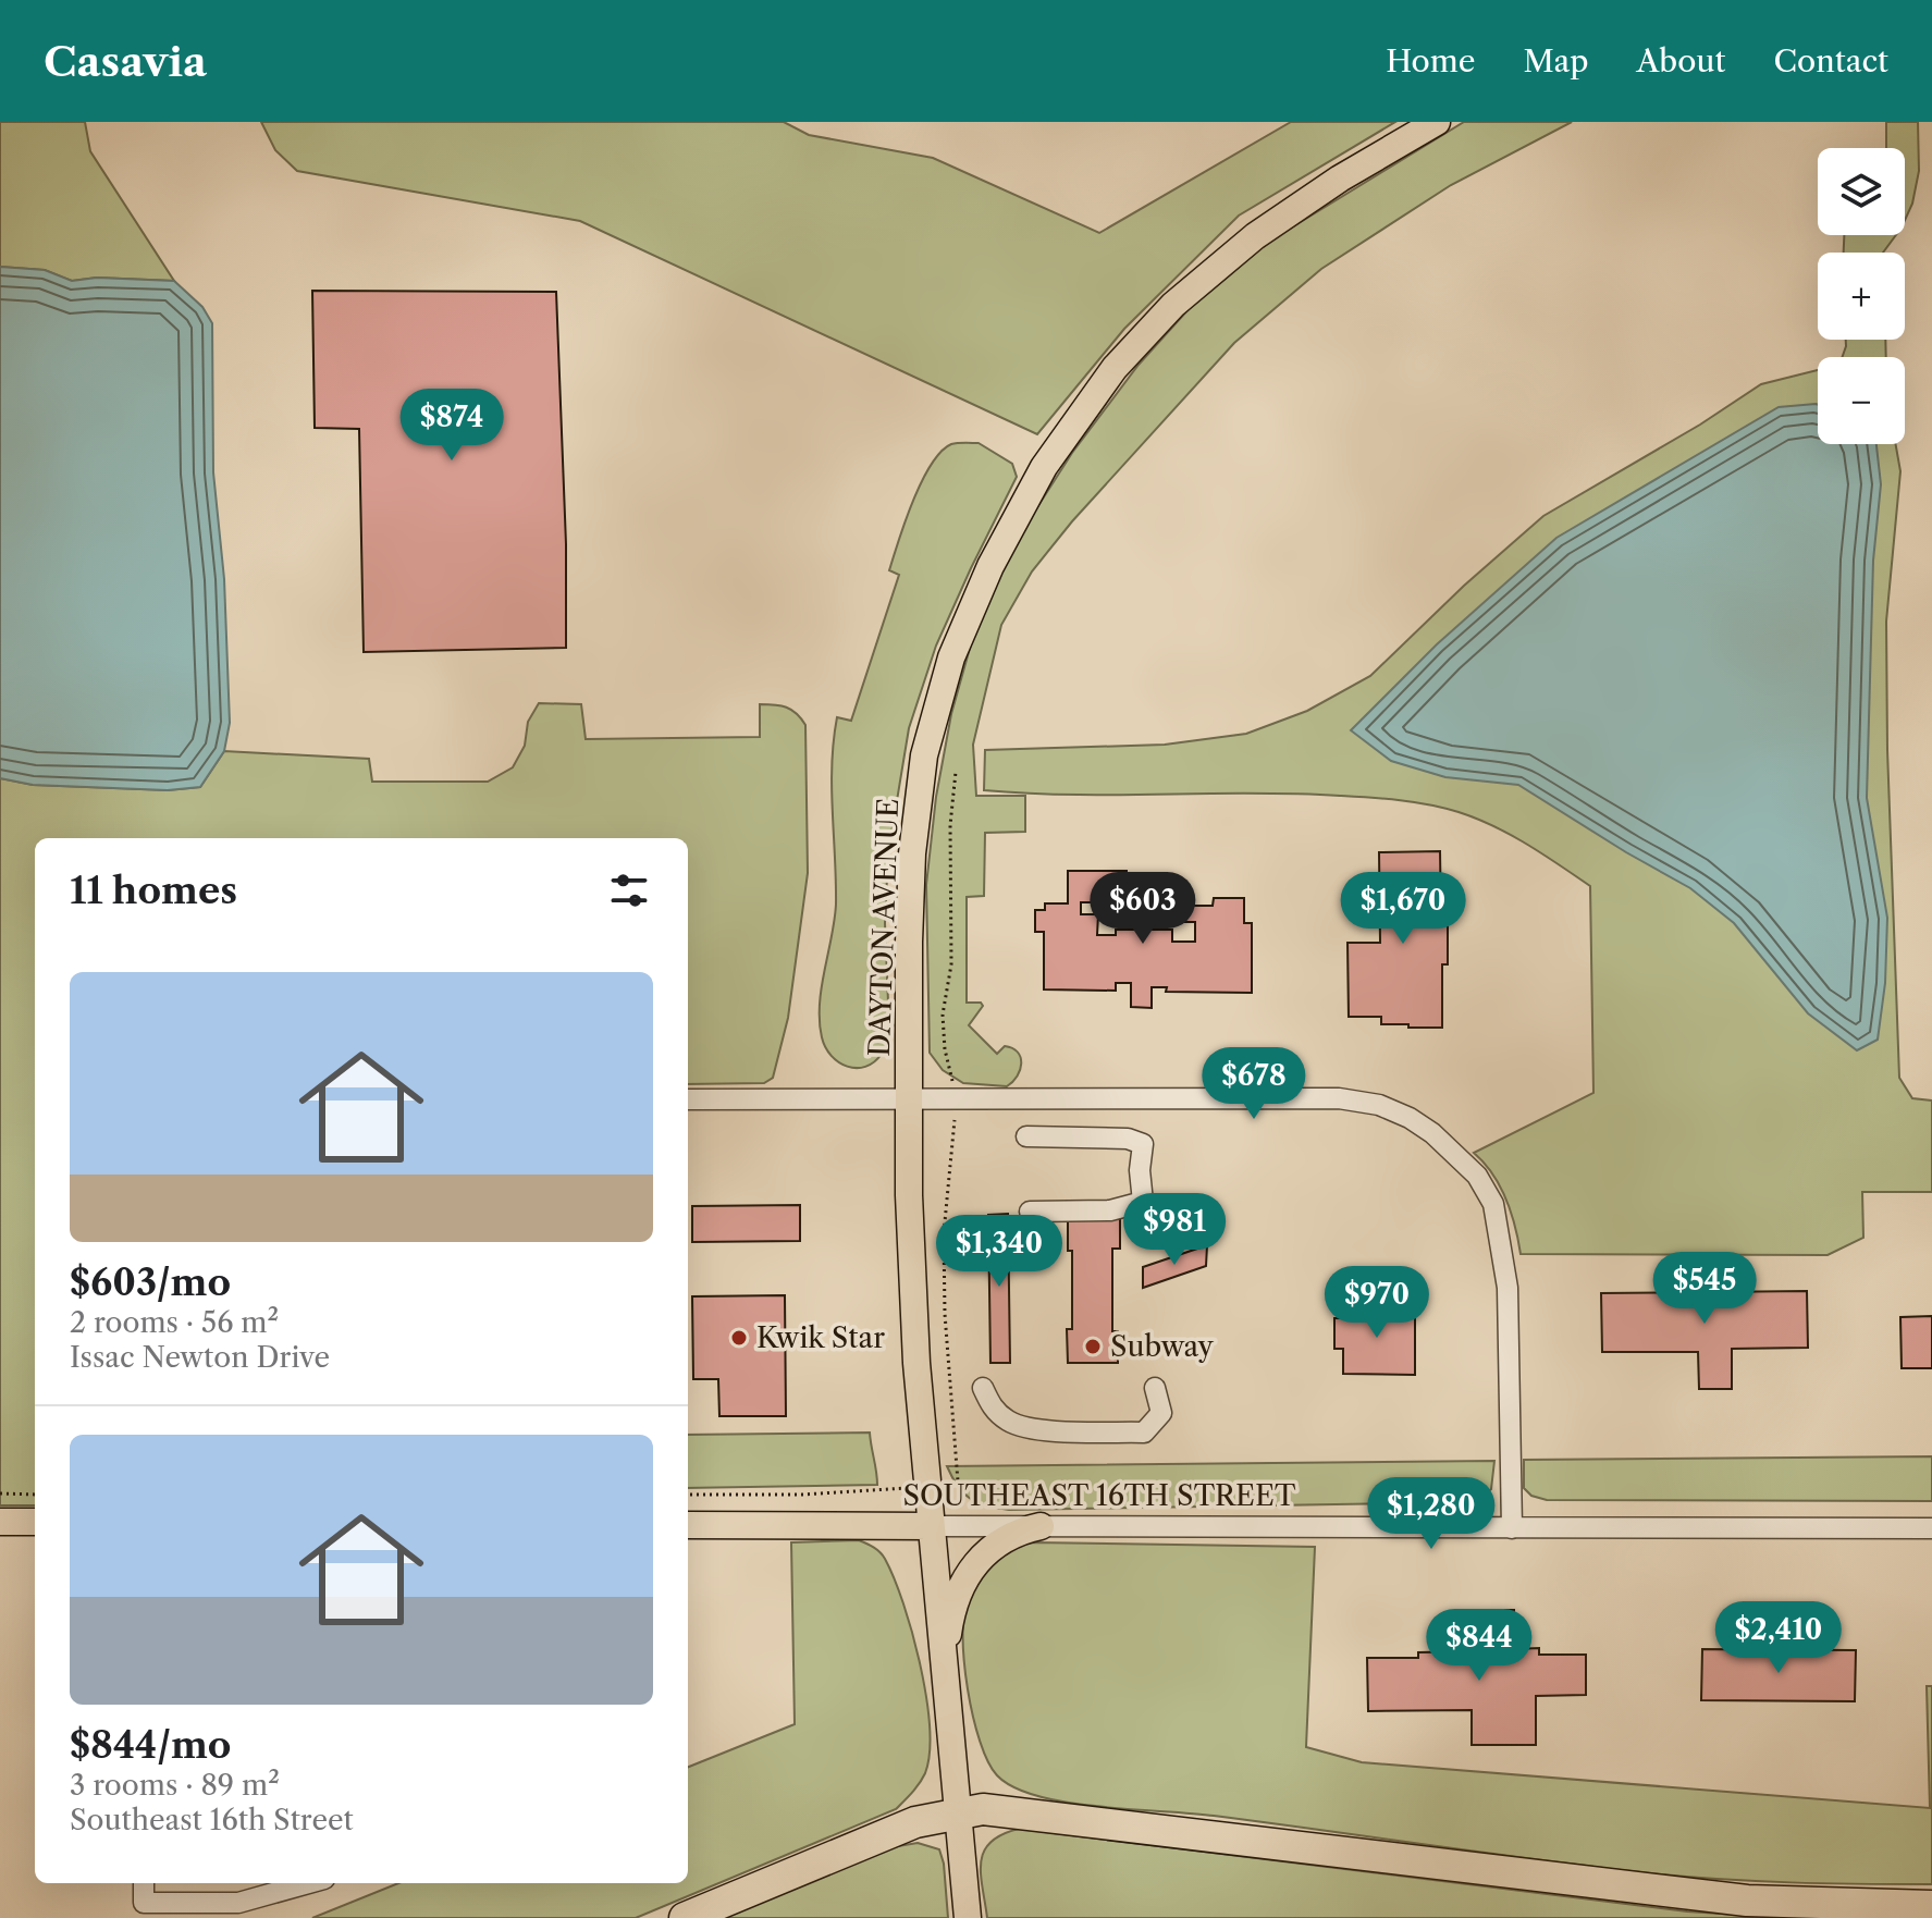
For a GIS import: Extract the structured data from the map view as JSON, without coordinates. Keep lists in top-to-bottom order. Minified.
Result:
{"streets":{"main road":["DAYTON AVENUE","SOUTHEAST 16TH STREET"]},"crossings":[["DAYTON AVENUE","SOUTHEAST 16TH STREET"]],"places":["Kwik Star","Subway"],"page":{"header":"Casavia","nav":["Home","Map","About","Contact"],"map_buttons":["+","−"],"price":["$874","$603","$1,670","$678","$981","$1,340","$545","$970","$1,280","$2,410","$844"],"heading":"11 homes","list":[{"name":"$603/mo","note":"2 rooms · 56 m² · Issac Newton Drive"},{"name":"$844/mo","note":"3 rooms · 89 m² · Southeast 16th Street"}]}}
